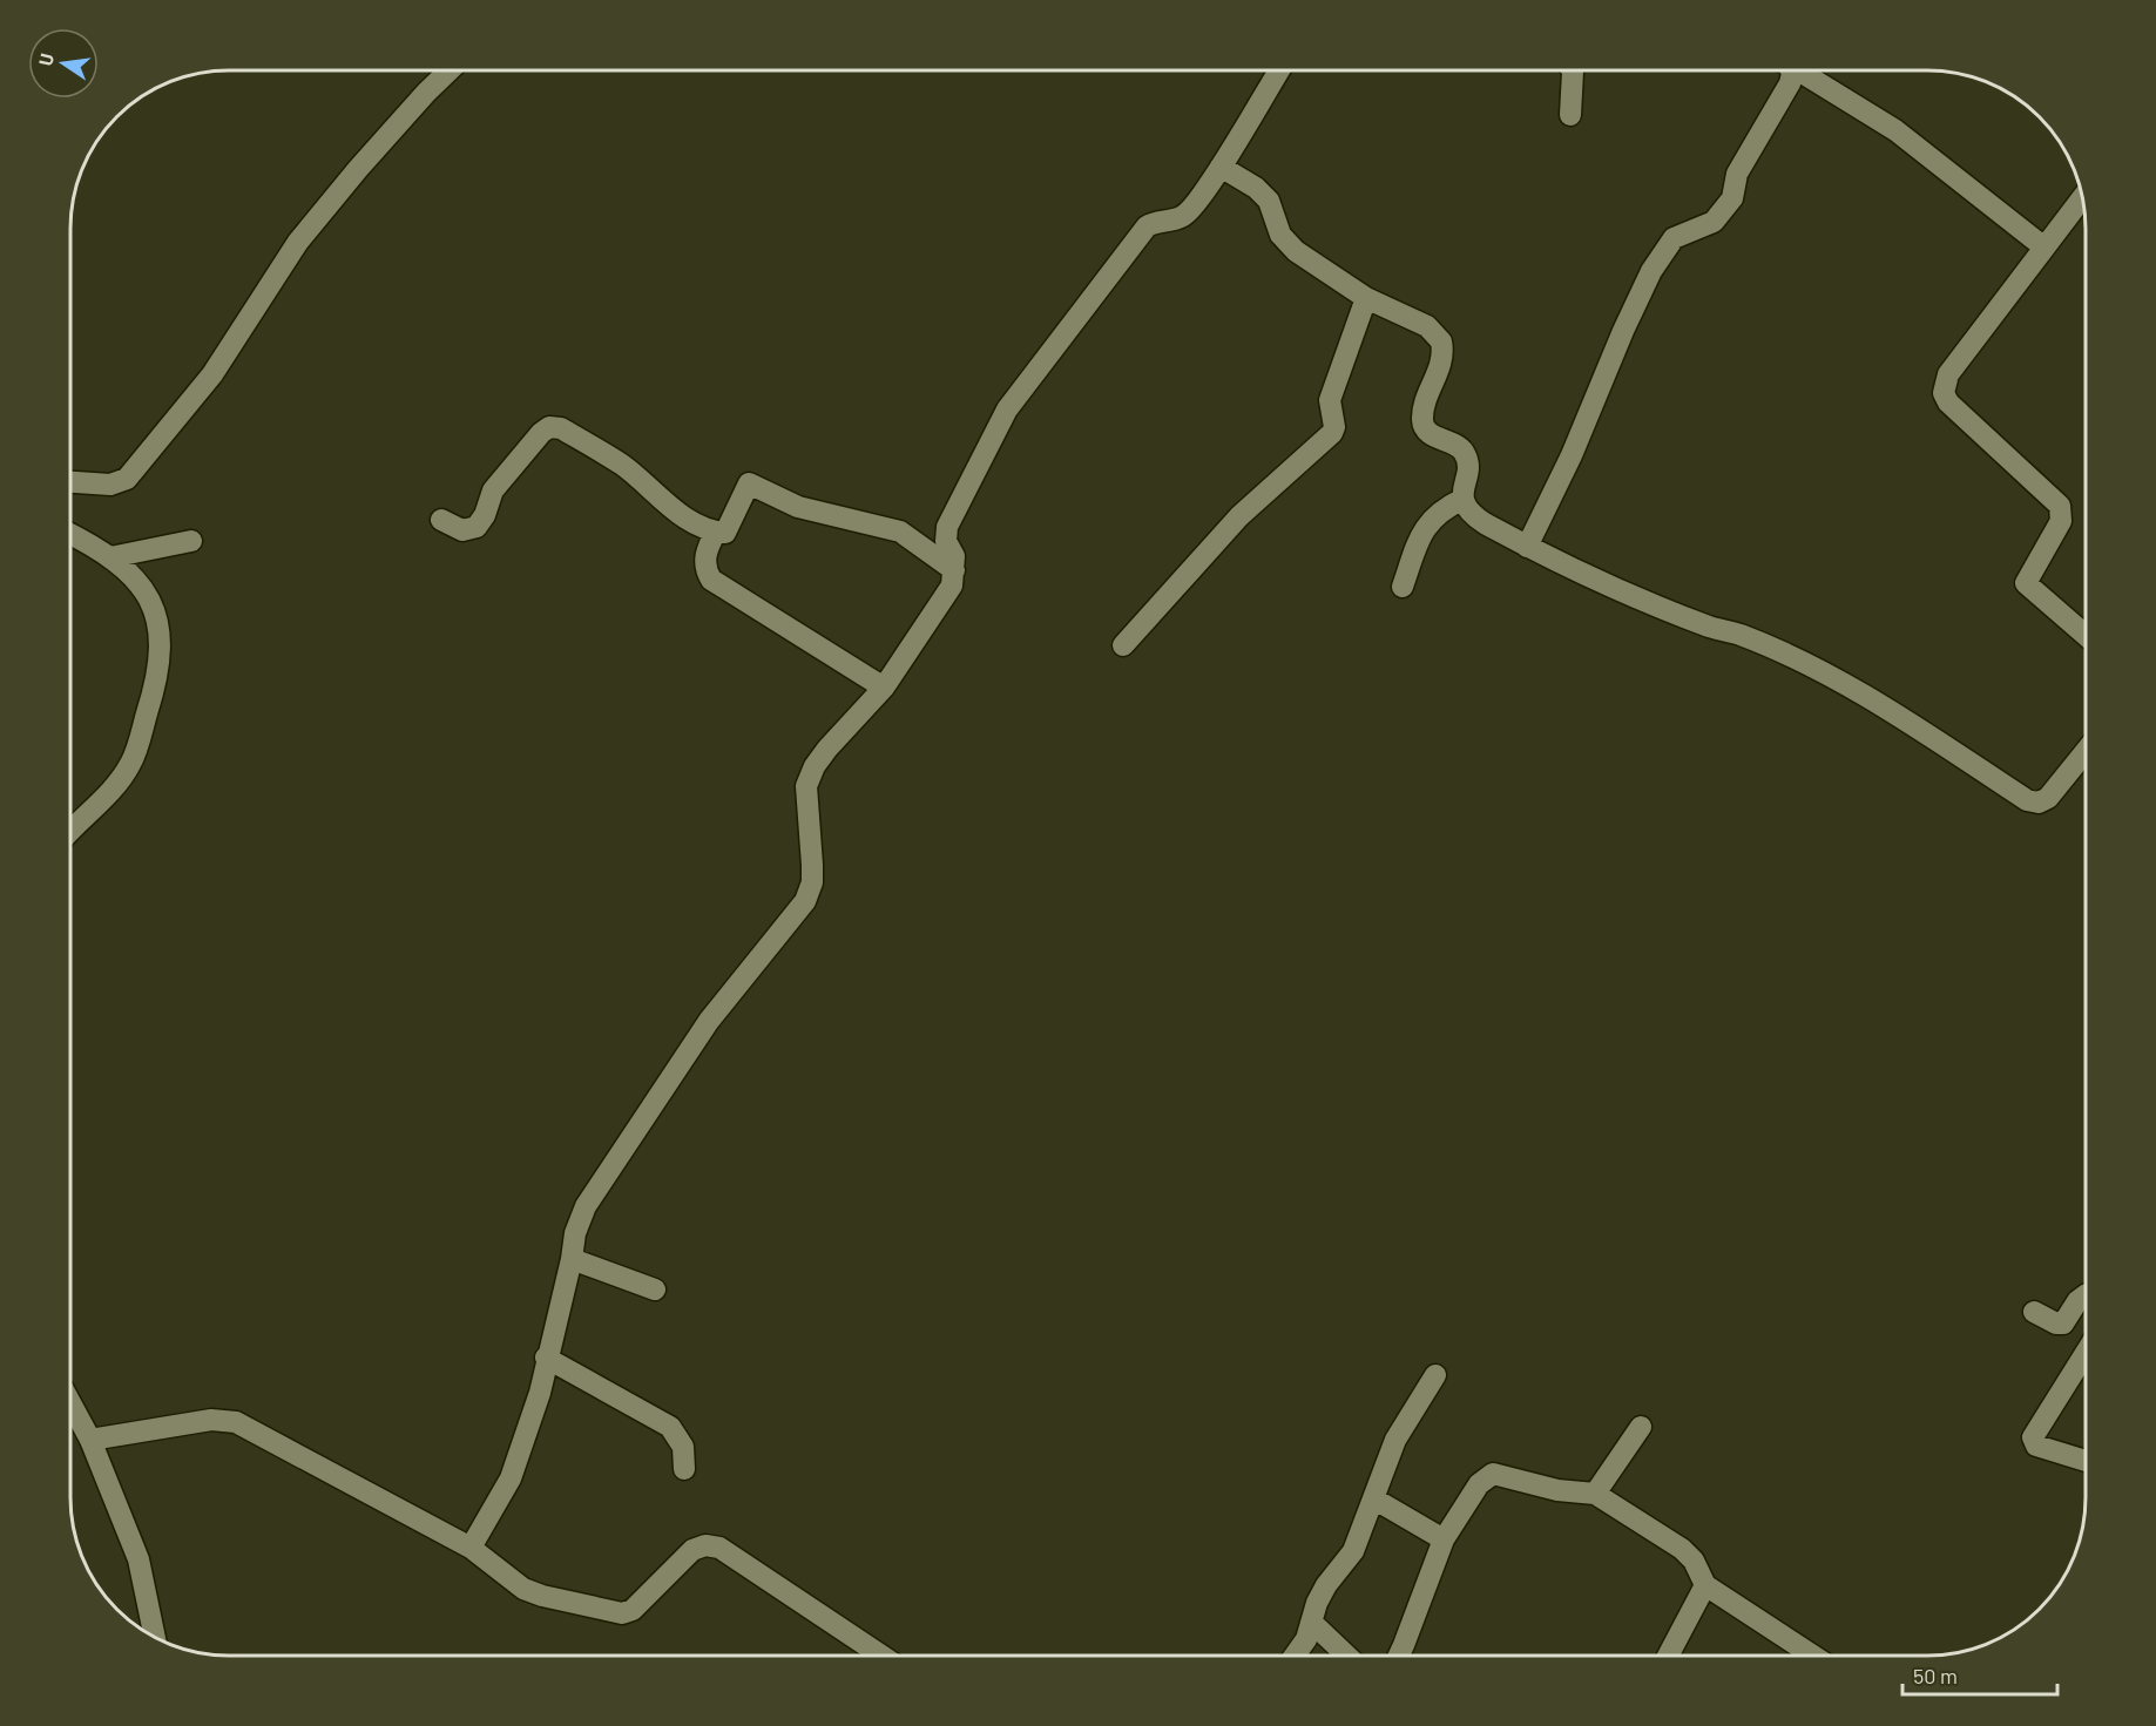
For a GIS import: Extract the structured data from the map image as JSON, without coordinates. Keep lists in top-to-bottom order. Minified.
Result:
{"scale_bar":"50 m","north":"left"}
